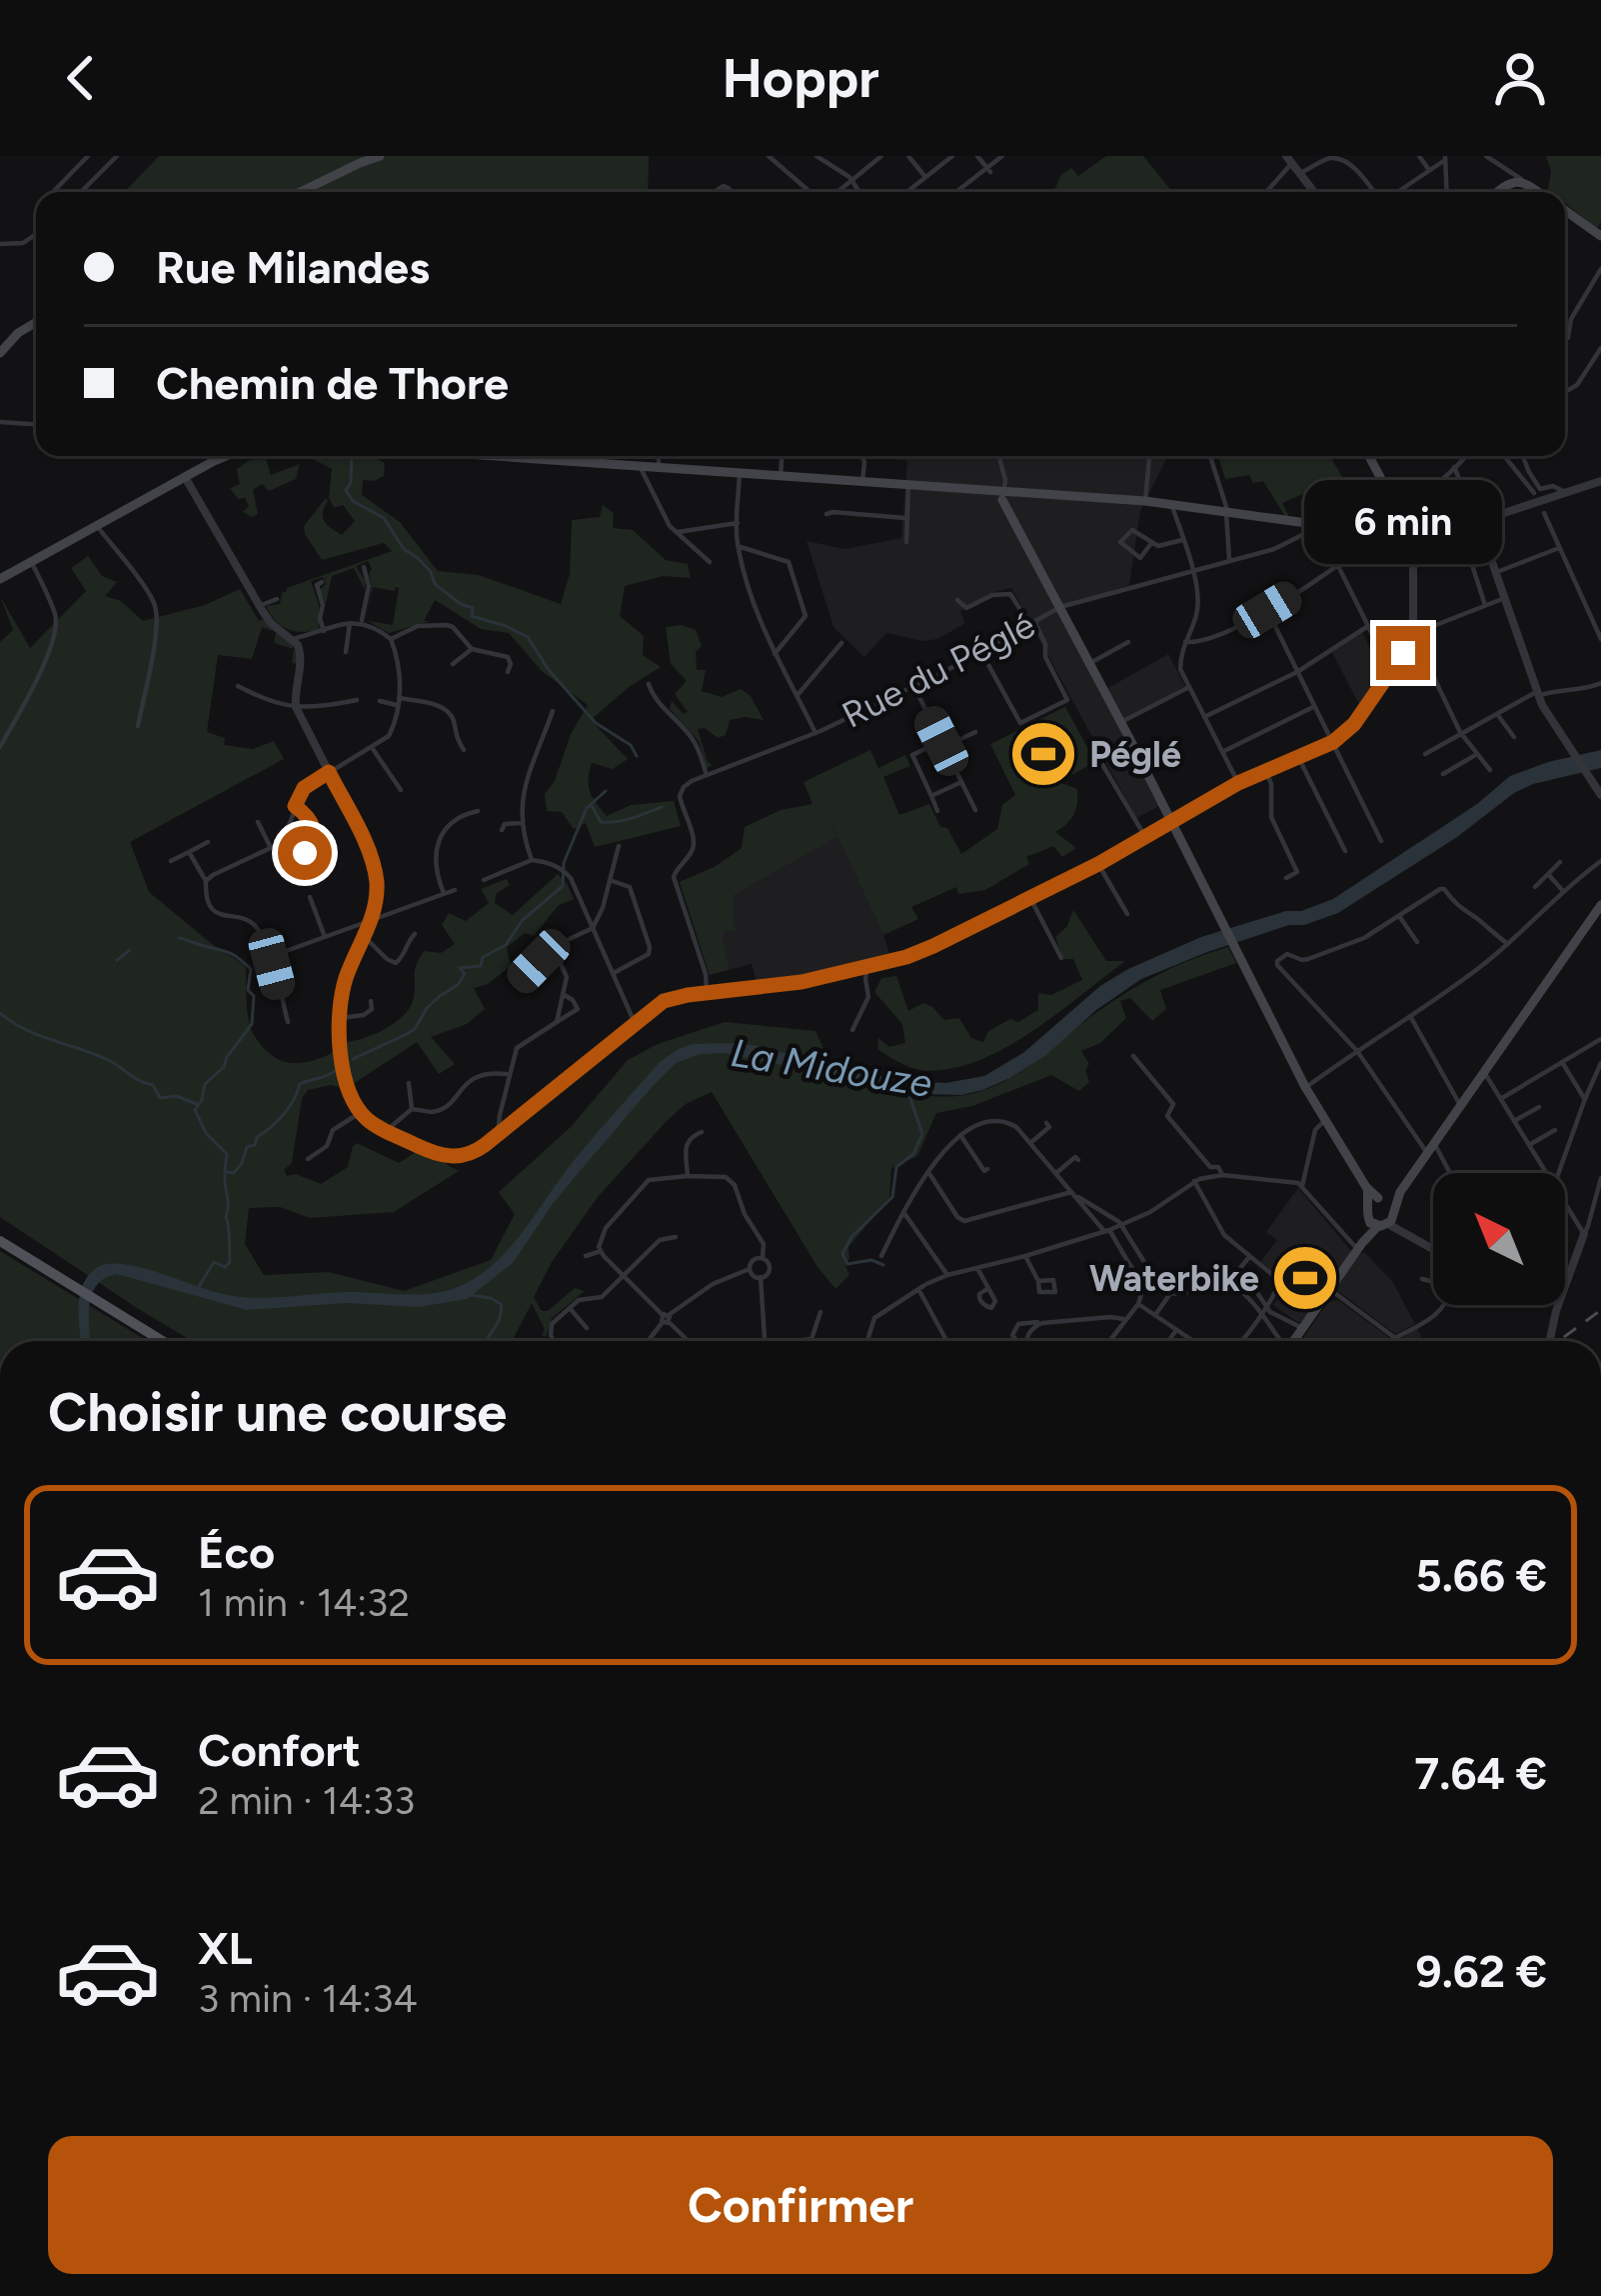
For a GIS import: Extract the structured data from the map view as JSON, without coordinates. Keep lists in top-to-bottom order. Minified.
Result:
{"streets":{"street":["Rue du Péglé"]},"water":["La Midouze"],"places":{"sports":["Péglé","Waterbike"]},"north":"top left","page":{"header":"Hoppr","banner":["Rue Milandes","Chemin de Thore"],"bubble":"6 min","heading":"Choisir une course","list":[{"name":"Éco","note":"1 min · 14:32","value":"5.66 €"},{"name":"Confort","note":"2 min · 14:33","value":"7.64 €"},{"name":"XL","note":"3 min · 14:34","value":"9.62 €"}],"buttons":"Confirmer"}}
